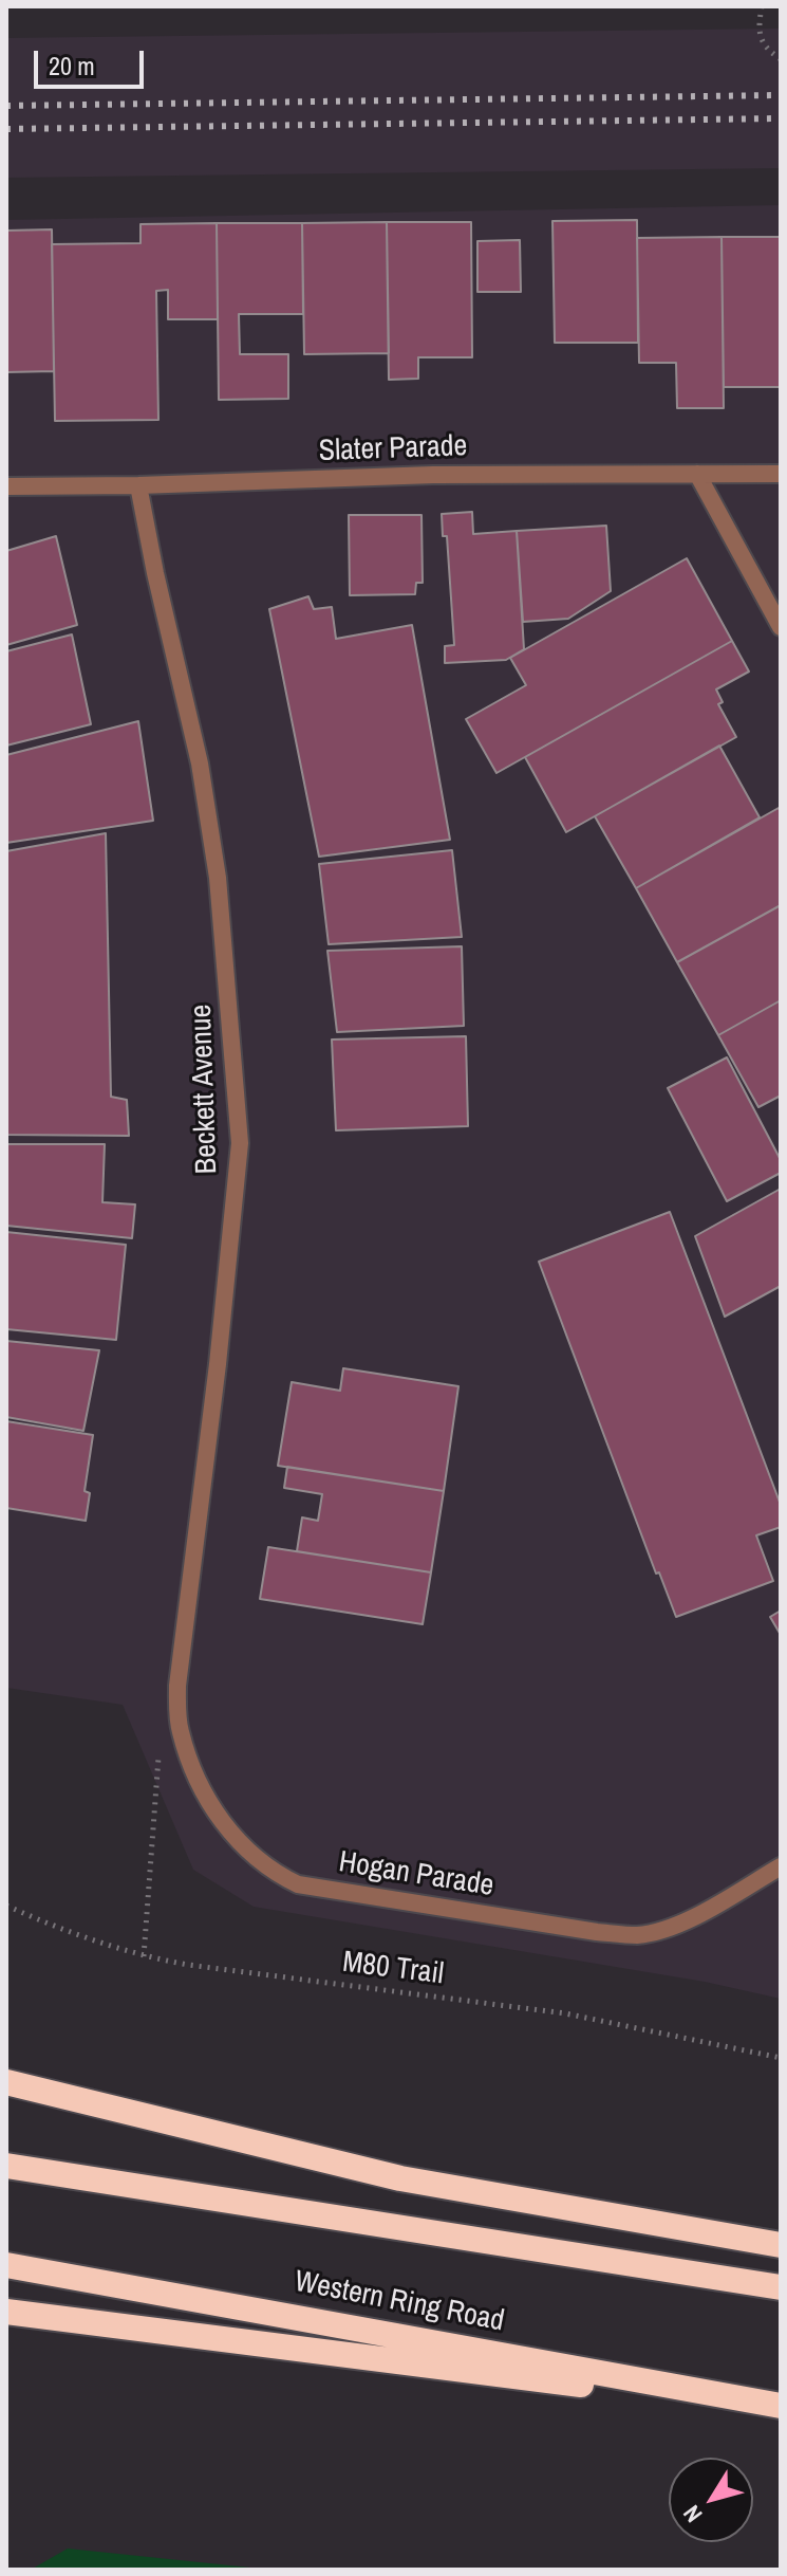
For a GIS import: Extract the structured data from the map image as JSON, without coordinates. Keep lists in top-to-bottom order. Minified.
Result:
{"streets":{"highway":["Western Ring Road"],"street":["Slater Parade","Beckett Avenue","Hogan Parade"],"path":["M80 Trail"]},"crossings":[["Slater Parade","Beckett Avenue"],["Beckett Avenue","Hogan Parade"]],"scale_bar":"20 m","north":"bottom left"}
